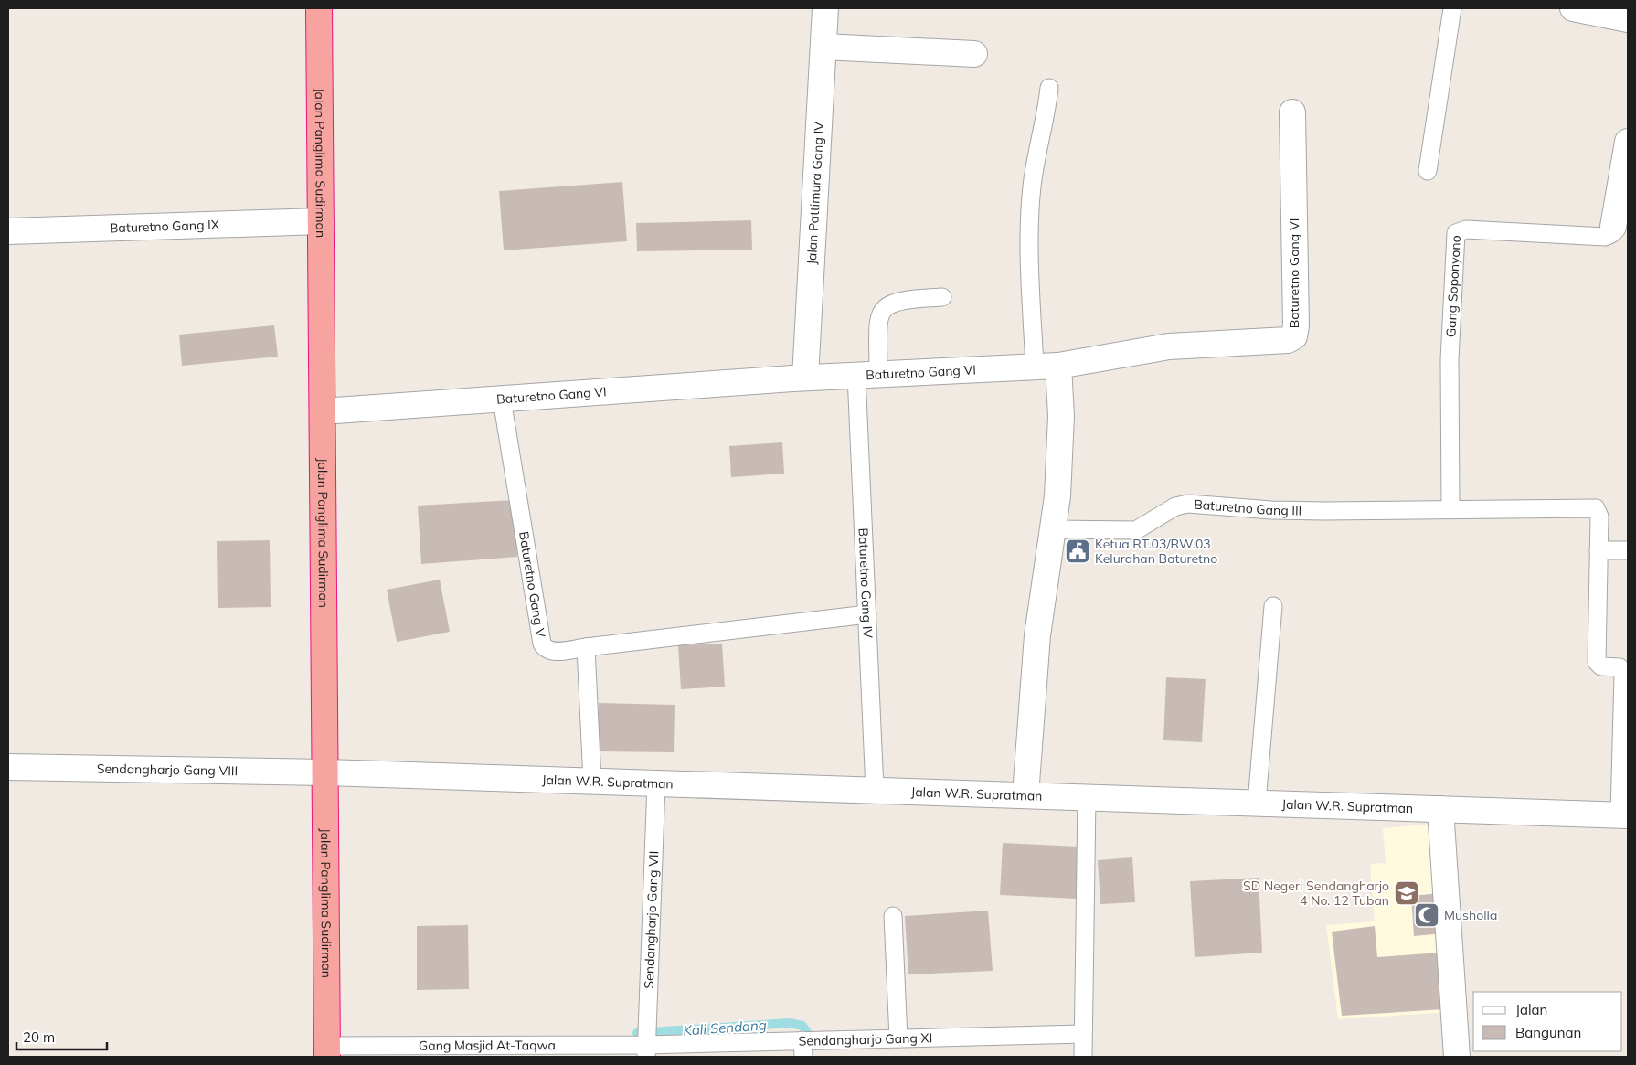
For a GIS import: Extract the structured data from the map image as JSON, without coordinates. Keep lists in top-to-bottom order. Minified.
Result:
{"streets":{"highway":["Jalan Panglima Sudirman"],"street":["Jalan Pattimura Gang IV","Baturetno Gang IX","Baturetno Gang VI","Gang Soponyono","Sendangharjo Gang VIII","Jalan W.R. Supratman"],"lane":["Baturetno Gang III","Baturetno Gang IV","Baturetno Gang V","Sendangharjo Gang VII","Sendangharjo Gang XI","Gang Masjid At-Taqwa"]},"crossings":[["Jalan Panglima Sudirman","Baturetno Gang IX"],["Jalan Panglima Sudirman","Baturetno Gang VI"],["Jalan Panglima Sudirman","Sendangharjo Gang VIII"],["Jalan Panglima Sudirman","Jalan W.R. Supratman"],["Jalan Panglima Sudirman","Gang Masjid At-Taqwa"],["Jalan Pattimura Gang IV","Baturetno Gang VI"],["Baturetno Gang VI","Baturetno Gang IV"],["Baturetno Gang VI","Baturetno Gang V"],["Gang Soponyono","Baturetno Gang III"],["Baturetno Gang IV","Jalan W.R. Supratman"],["Sendangharjo Gang VIII","Jalan W.R. Supratman"],["Jalan W.R. Supratman","Sendangharjo Gang VII"],["Sendangharjo Gang VII","Sendangharjo Gang XI"],["Sendangharjo Gang VII","Gang Masjid At-Taqwa"],["Sendangharjo Gang XI","Gang Masjid At-Taqwa"]],"water":["Kali Sendang"],"places":{"public building":["Ketua RT.03/RW.03 Kelurahan Baturetno"],"school or university":["SD Negeri Sendangharjo 4 No. 12 Tuban"],"mosque":["Musholla"]},"legend":["Jalan","Bangunan"],"scale_bar":"20 m"}
